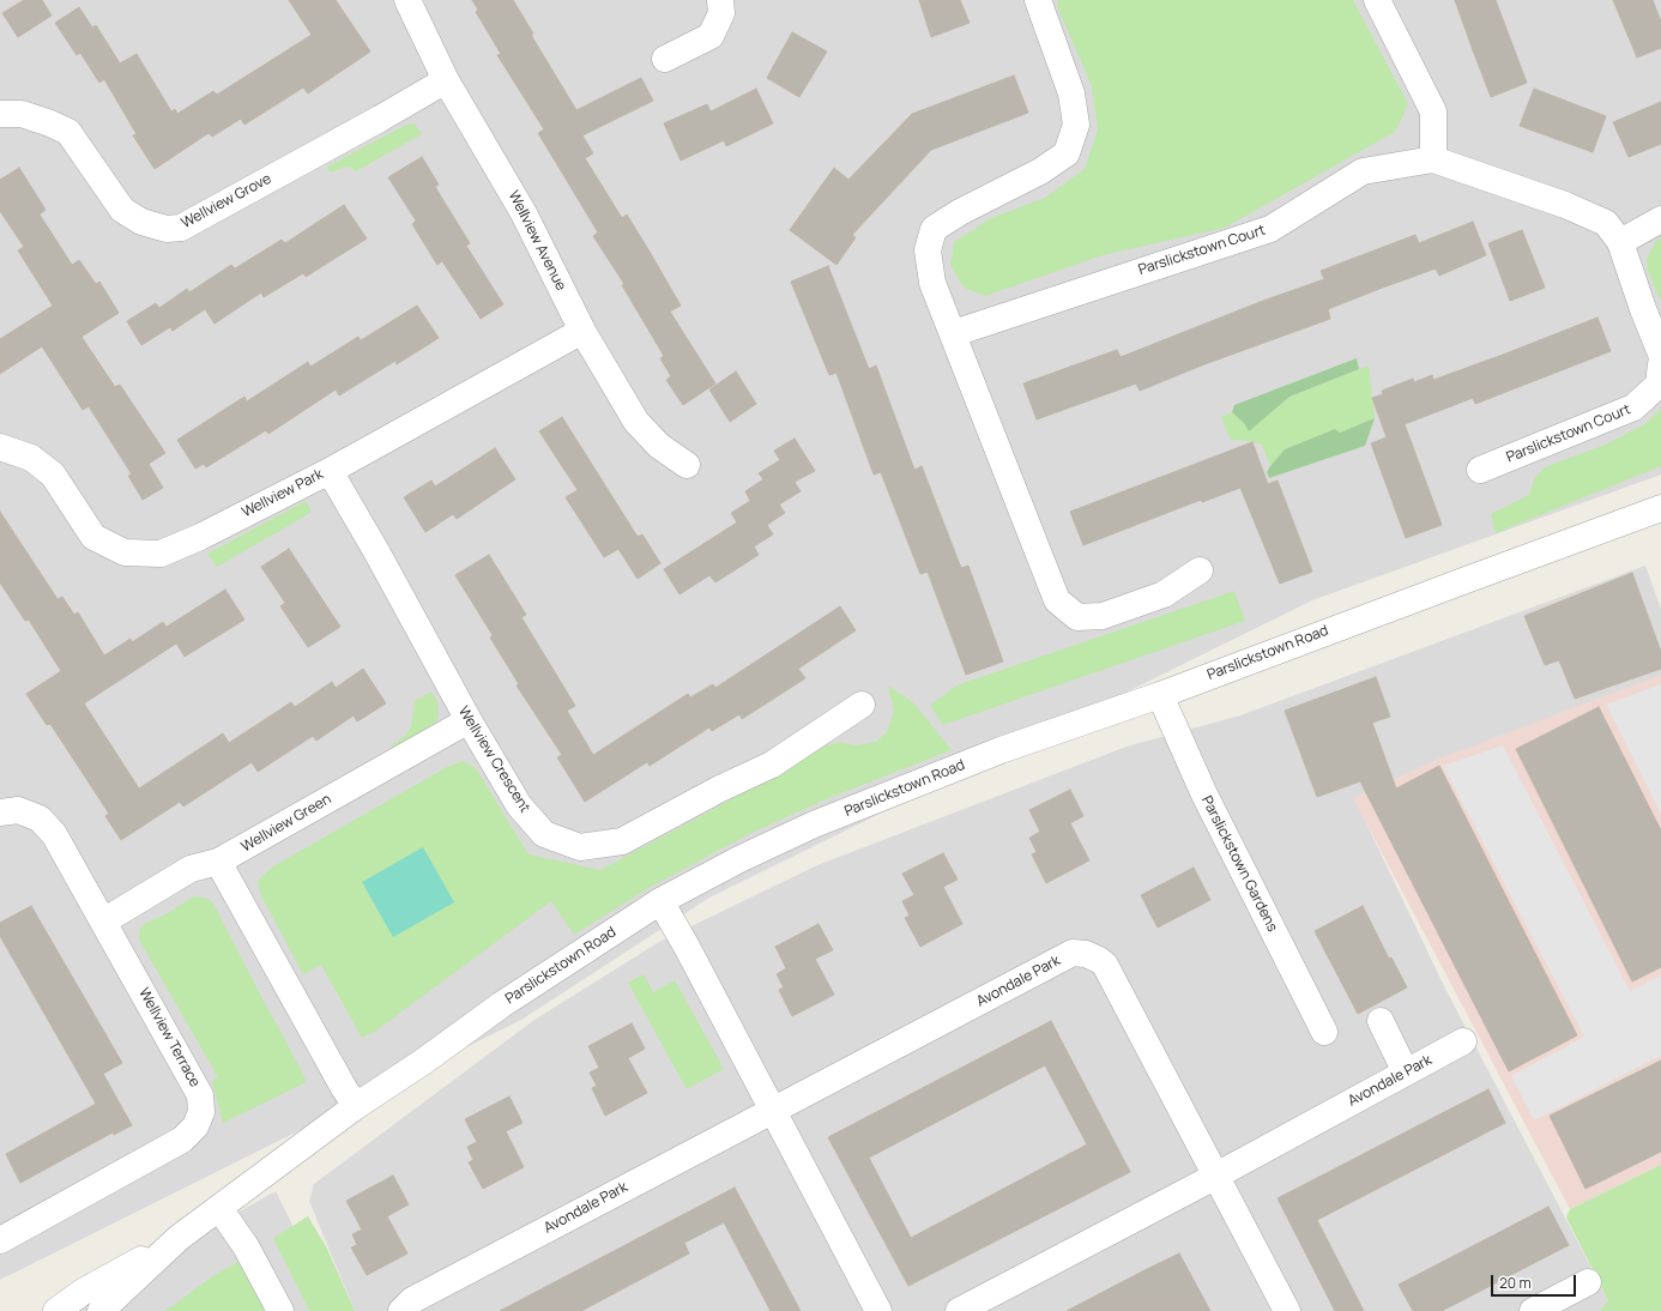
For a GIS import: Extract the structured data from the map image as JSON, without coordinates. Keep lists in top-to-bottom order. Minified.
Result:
{"streets":{"street":["Wellview Grove","Wellview Avenue","Parslickstown Court","Wellview Park","Parslickstown Road","Wellview Crescent","Wellview Green","Parslickstown Gardens","Avondale Park","Wellview Terrace"]},"crossings":[["Wellview Grove","Wellview Avenue"],["Wellview Avenue","Wellview Park"],["Wellview Park","Wellview Crescent"],["Parslickstown Road","Parslickstown Gardens"],["Wellview Crescent","Wellview Green"],["Wellview Green","Wellview Terrace"]],"scale_bar":"20 m"}
